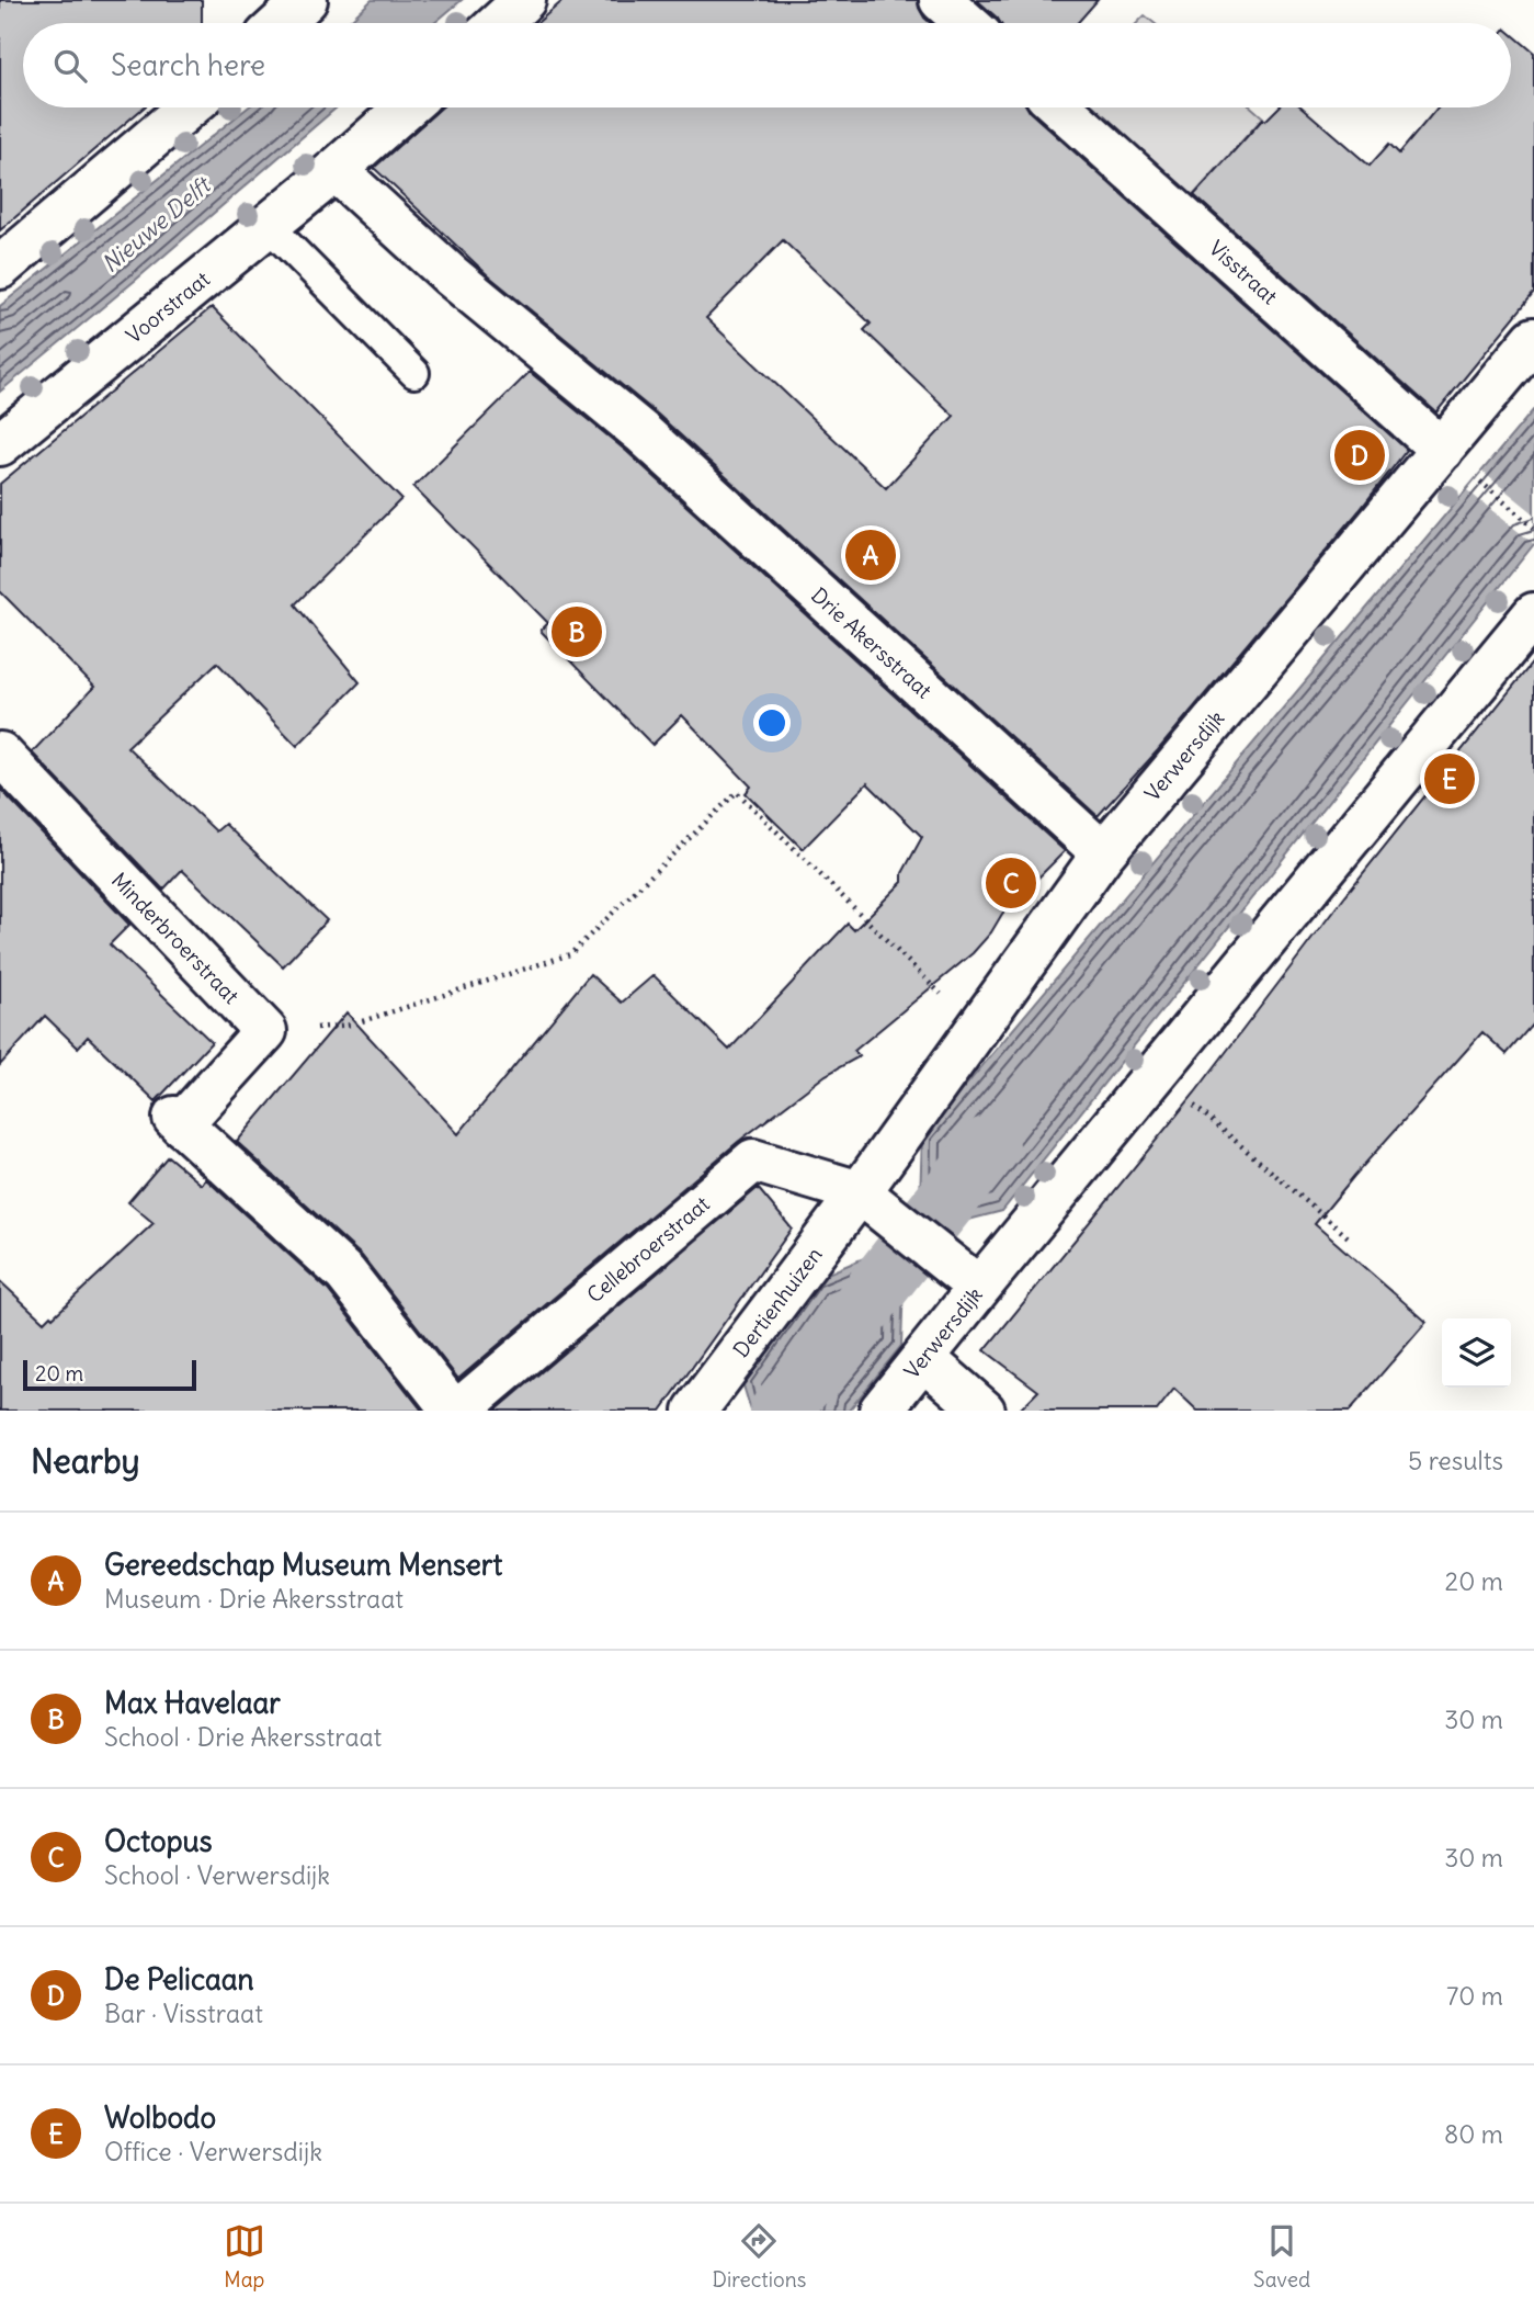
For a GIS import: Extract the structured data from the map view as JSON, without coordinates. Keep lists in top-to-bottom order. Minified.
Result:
{"streets":{"street":["Visstraat","Voorstraat","Drie Akersstraat","Verwersdijk","Minderbroerstraat","Cellebroerstraat","Dertienhuizen"]},"crossings":[["Visstraat","Verwersdijk"],["Voorstraat","Drie Akersstraat"],["Drie Akersstraat","Verwersdijk"],["Verwersdijk","Cellebroerstraat"],["Verwersdijk","Dertienhuizen"],["Minderbroerstraat","Cellebroerstraat"],["Cellebroerstraat","Dertienhuizen"]],"water":["Nieuwe Delft"],"scale_bar":"20 m","page":{"search":"Search here","pins":["D","A","B","E","C"],"scale":"20 m","heading":["Nearby","5 results"],"list":[{"mark":"A","name":"Gereedschap Museum Mensert","note":"Museum · Drie Akersstraat","value":"20 m"},{"mark":"B","name":"Max Havelaar","note":"School · Drie Akersstraat","value":"30 m"},{"mark":"C","name":"Octopus","note":"School · Verwersdijk","value":"30 m"},{"mark":"D","name":"De Pelicaan","note":"Bar · Visstraat","value":"70 m"},{"mark":"E","name":"Wolbodo","note":"Office · Verwersdijk","value":"80 m"}],"nav":["Map","Directions","Saved"]}}
